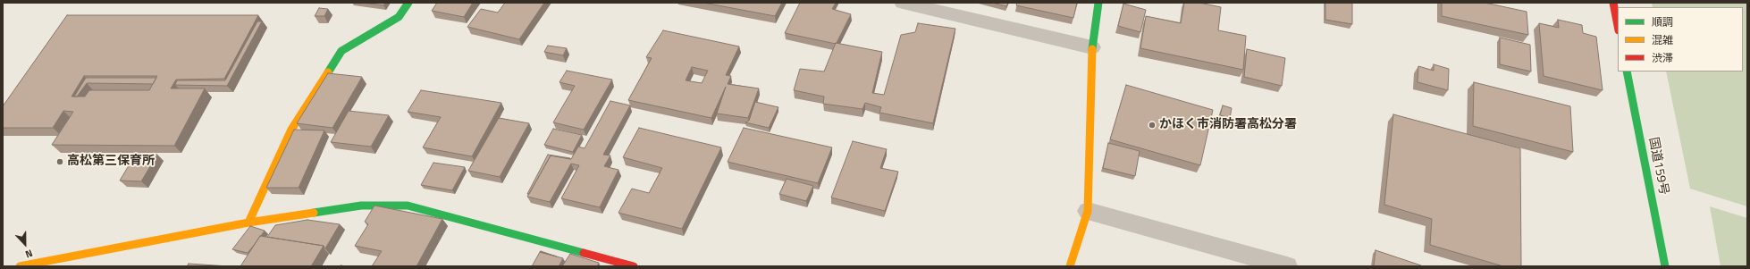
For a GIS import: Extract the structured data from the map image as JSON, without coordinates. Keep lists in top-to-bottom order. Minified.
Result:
{"streets":{"main road":["国道159号"]},"places":["かほく市消防署高松分署","高松第三保育所"],"legend":["順調","混雑","渋滞"],"north":"bottom"}
